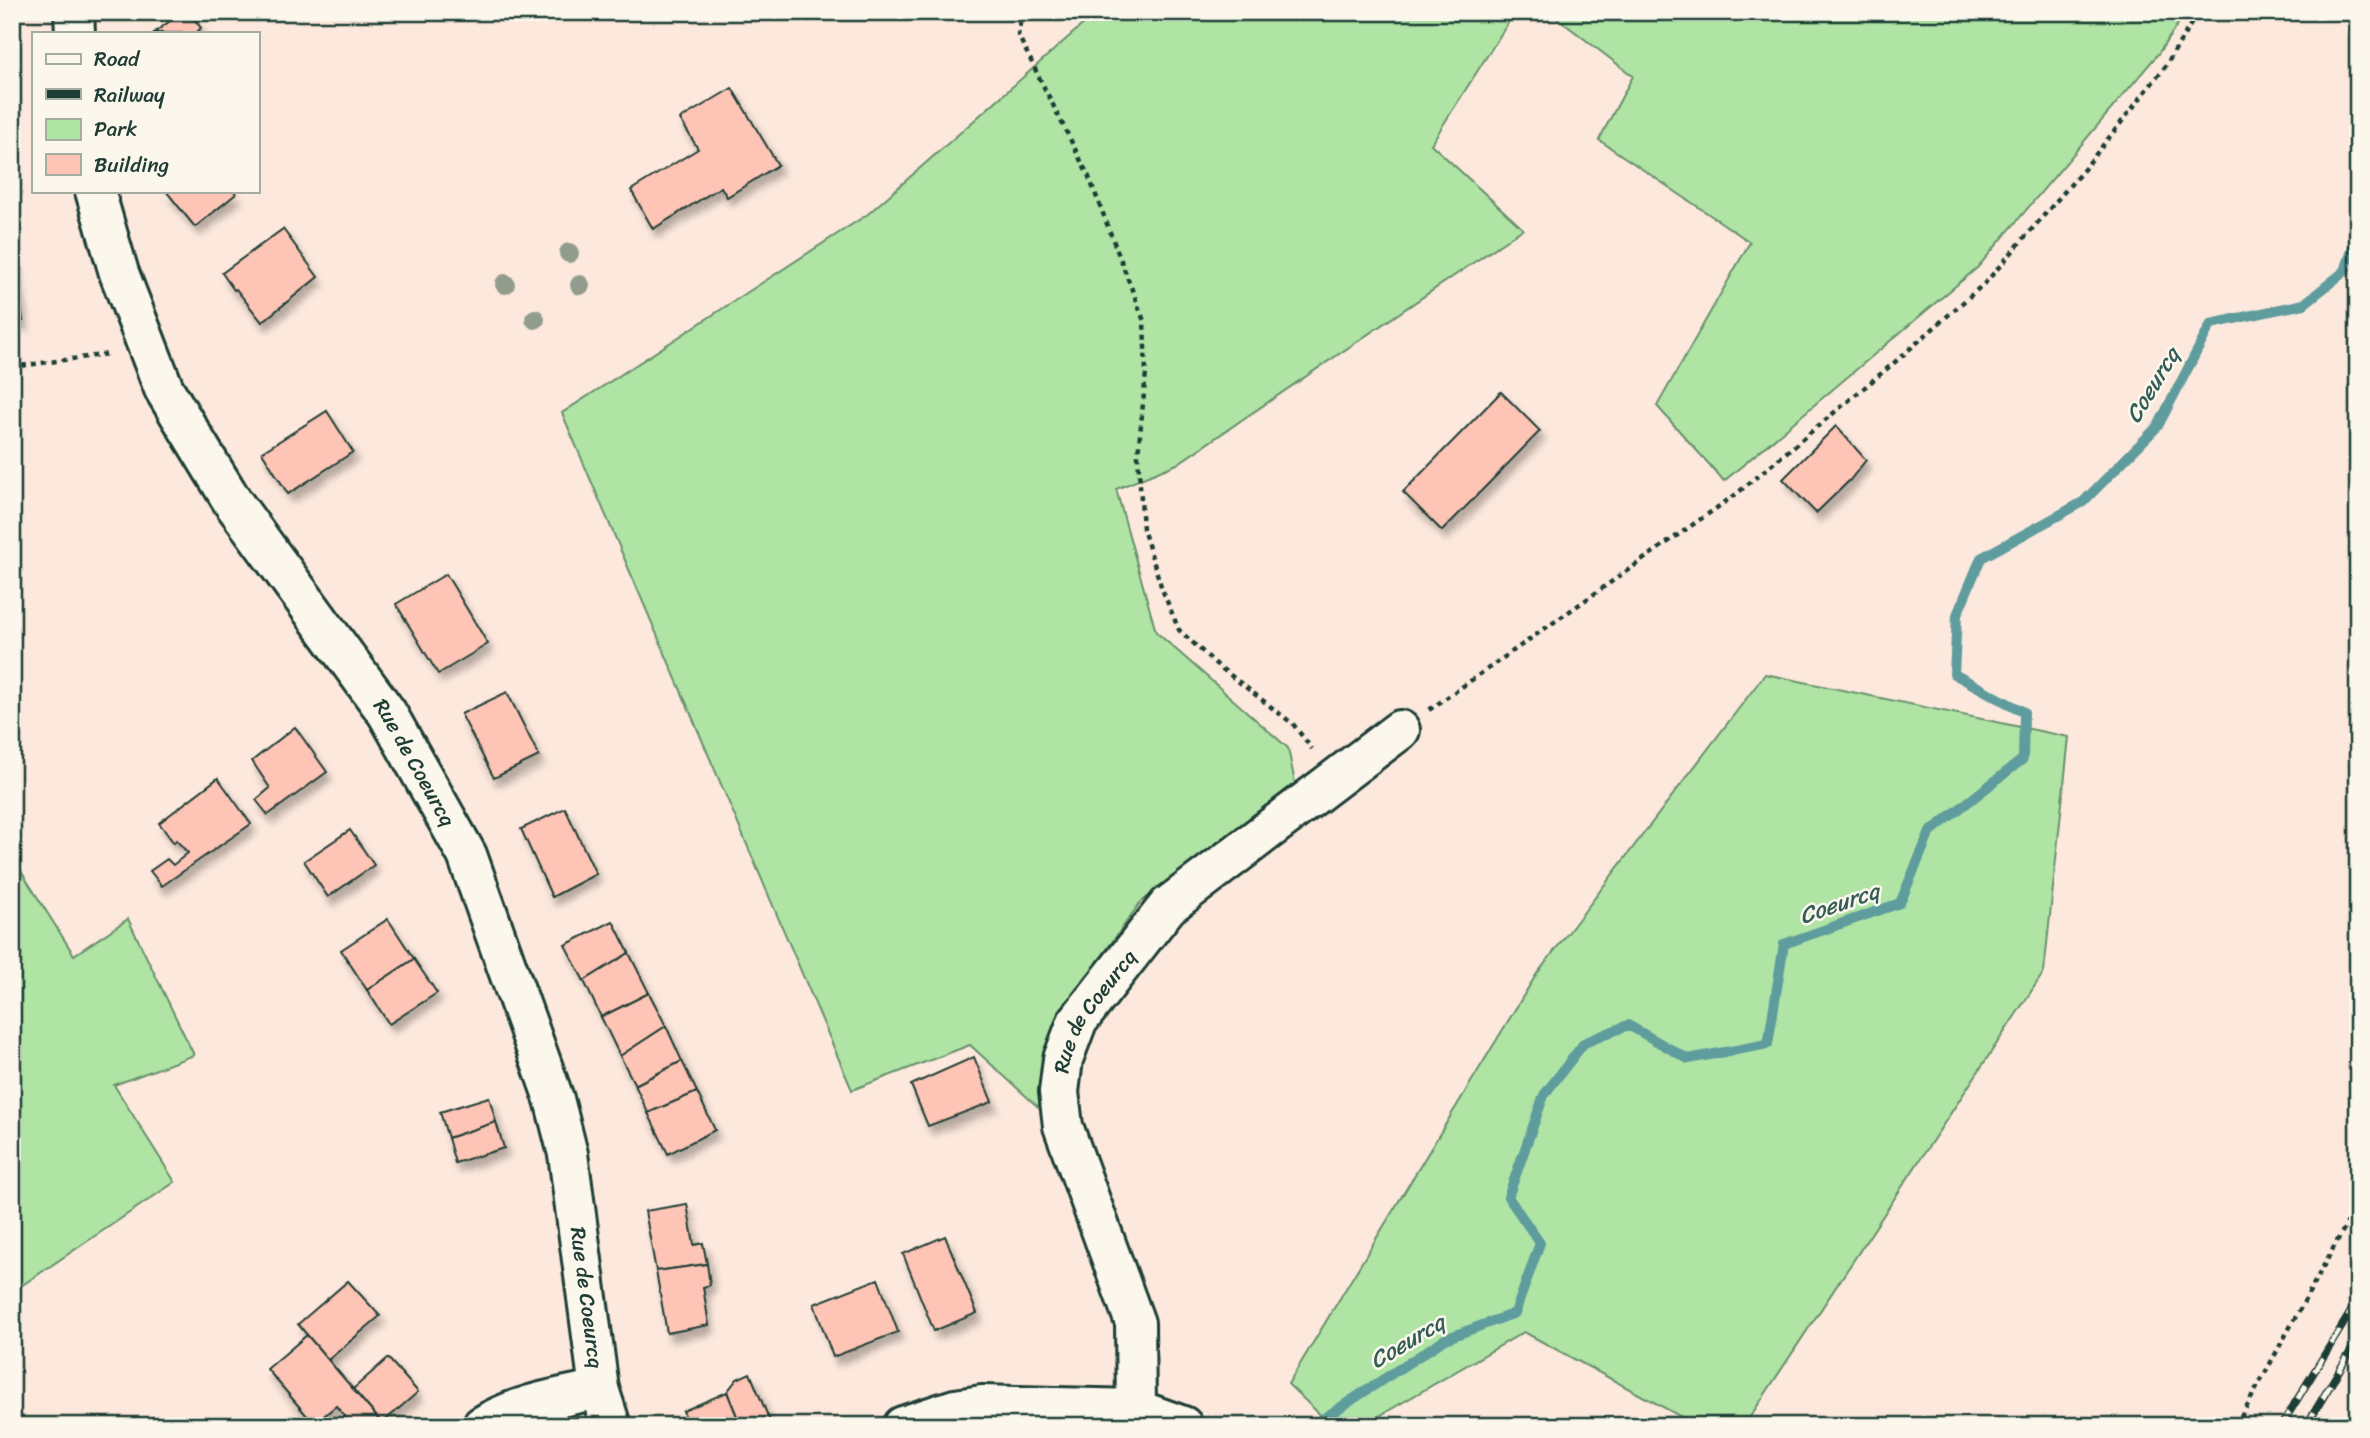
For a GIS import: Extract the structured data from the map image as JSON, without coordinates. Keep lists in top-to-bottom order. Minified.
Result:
{"streets":{"street":["Rue de Coeurcq"]},"water":["Coeurcq"],"legend":["Road","Railway","Park","Building"]}
